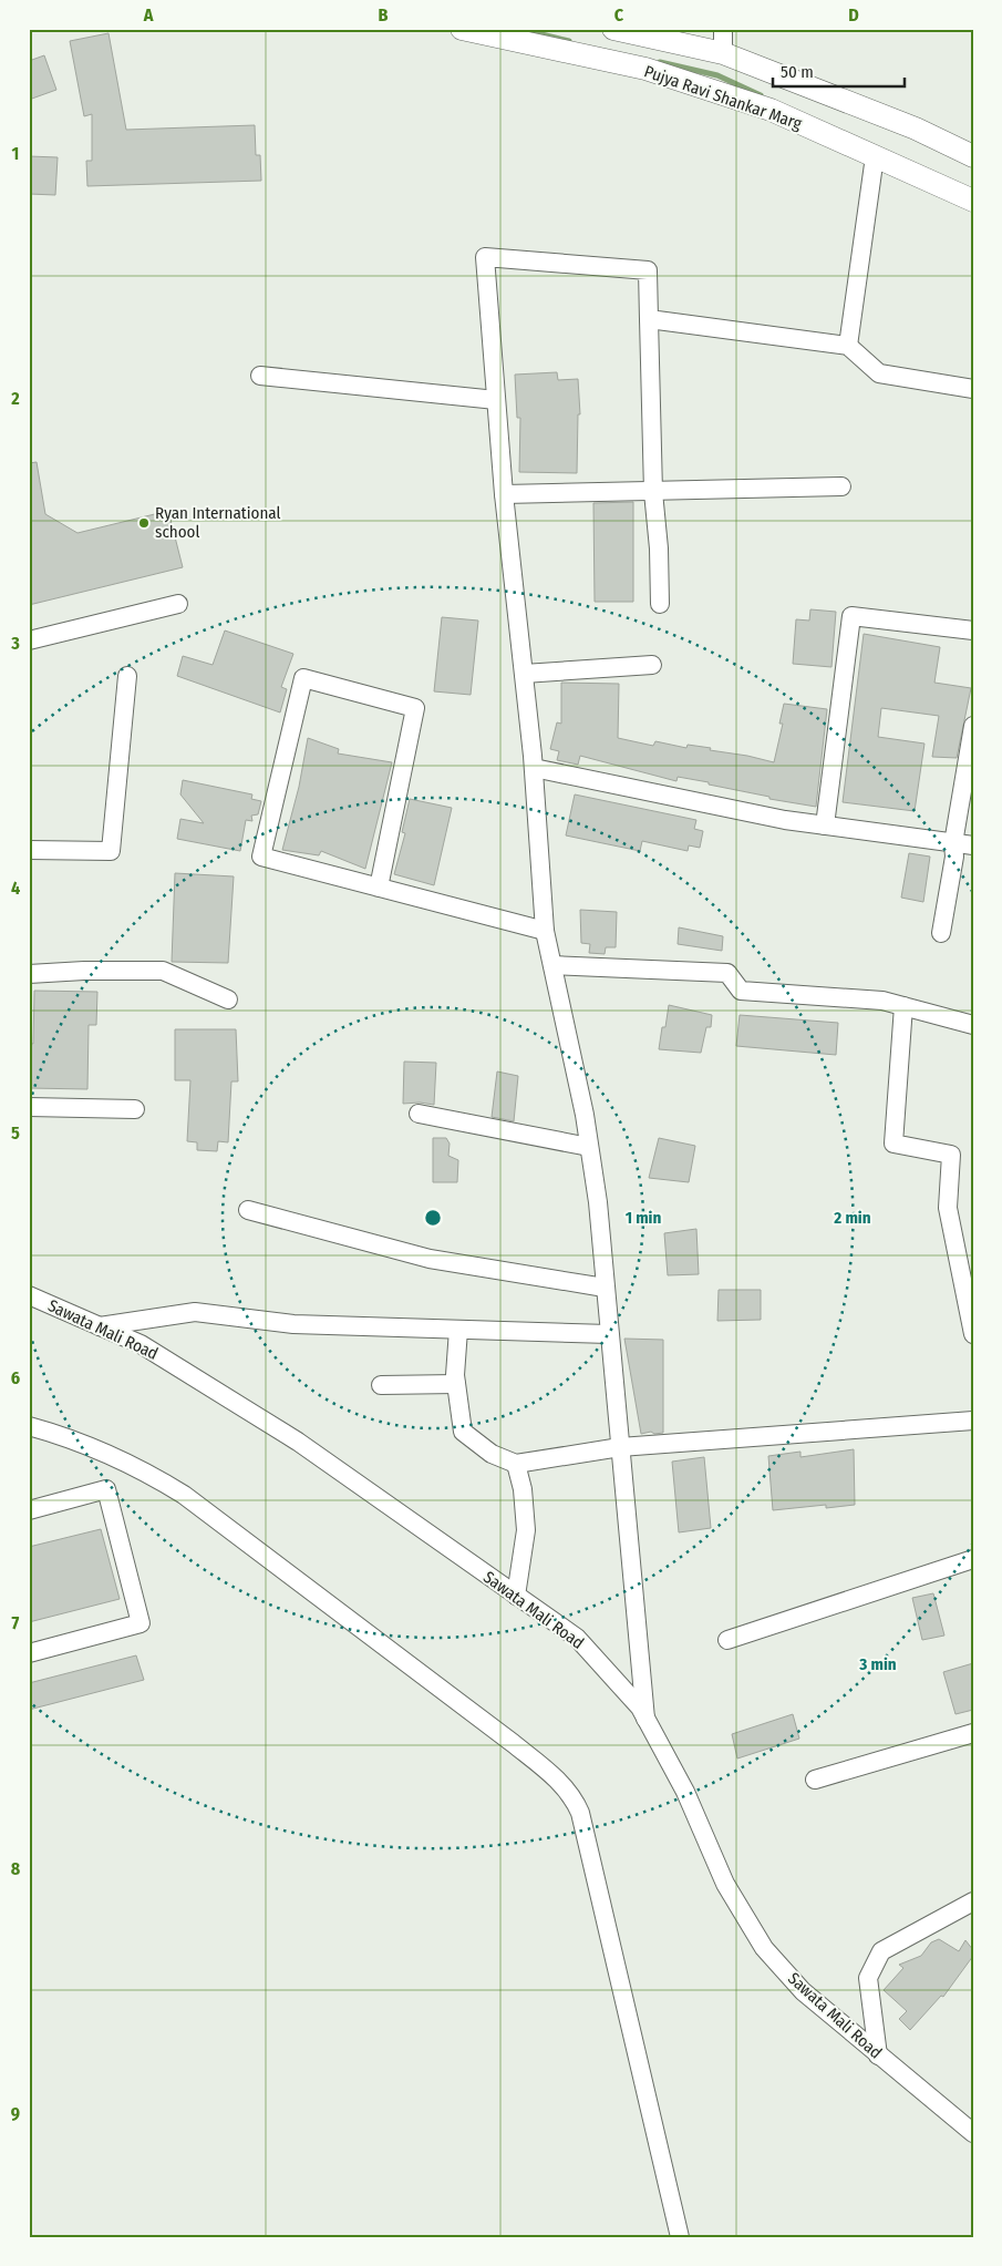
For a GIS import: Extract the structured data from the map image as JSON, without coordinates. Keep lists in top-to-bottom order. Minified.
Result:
{"streets":{"main road":["Pujya Ravi Shankar Marg"],"street":["Sawata Mali Road"]},"places":["Ryan International school"],"scale_bar":"50 m","grid":{"columns":["A","B","C","D"],"rows":["1","2","3","4","5","6","7","8","9"]},"rings":["1 min","2 min","3 min"]}
